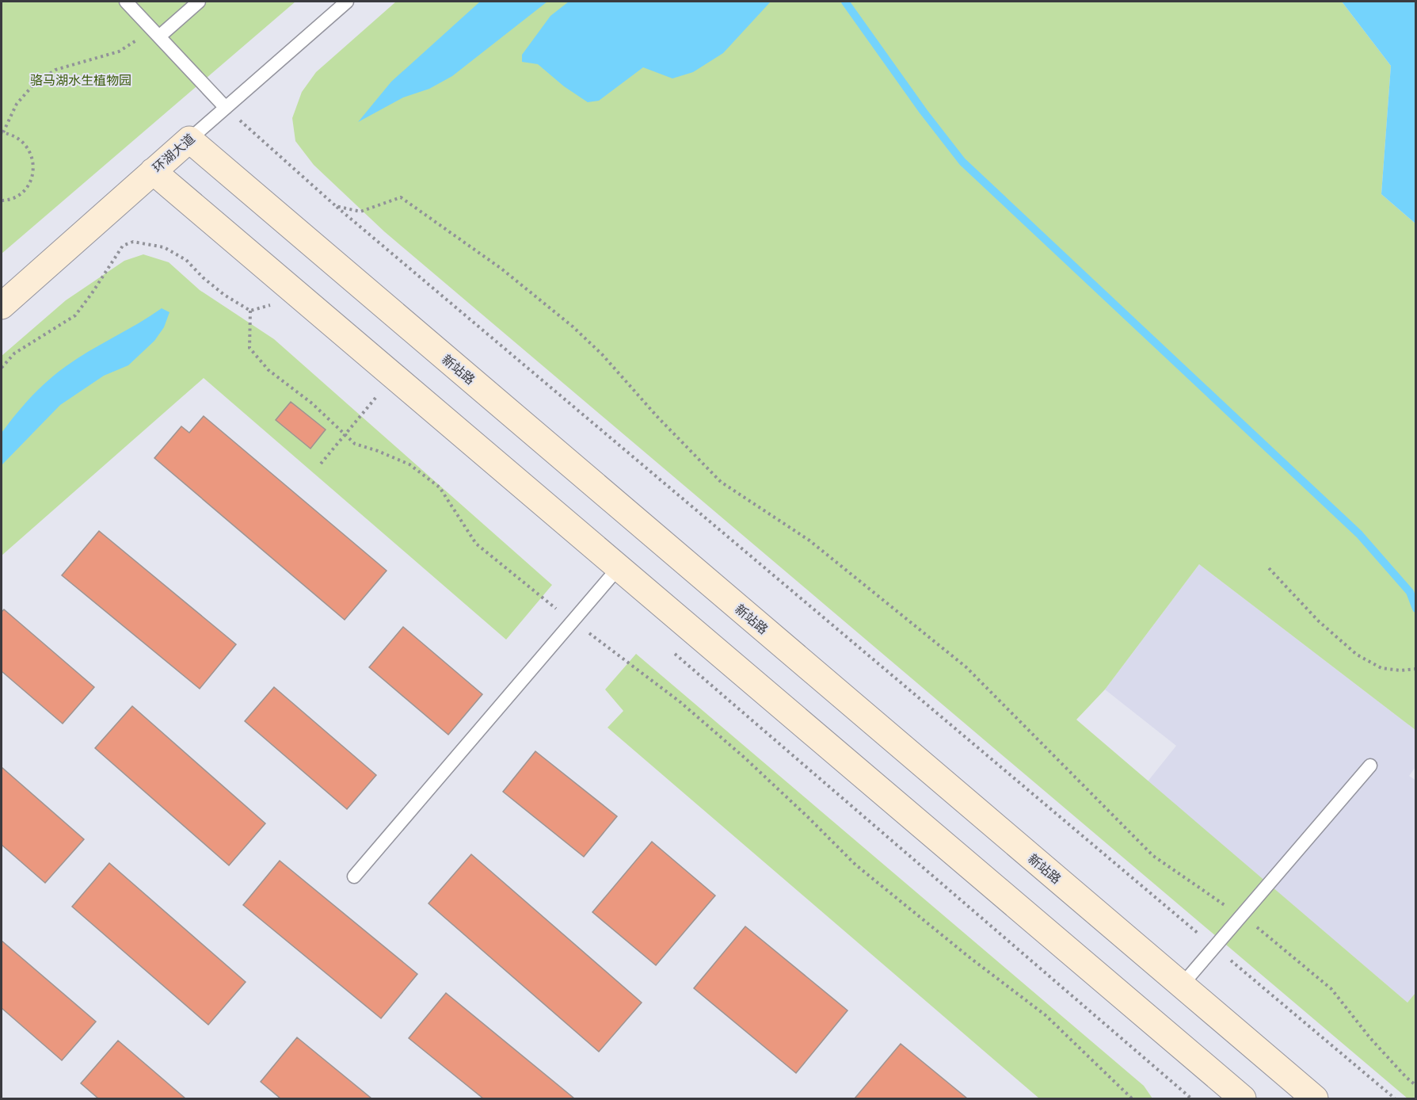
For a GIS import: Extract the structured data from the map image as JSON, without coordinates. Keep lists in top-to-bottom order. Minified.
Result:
{"streets":{"street":["环湖大道","新站路"]},"crossings":[["环湖大道","新站路"]],"parks":["骆马湖水生植物园"]}
